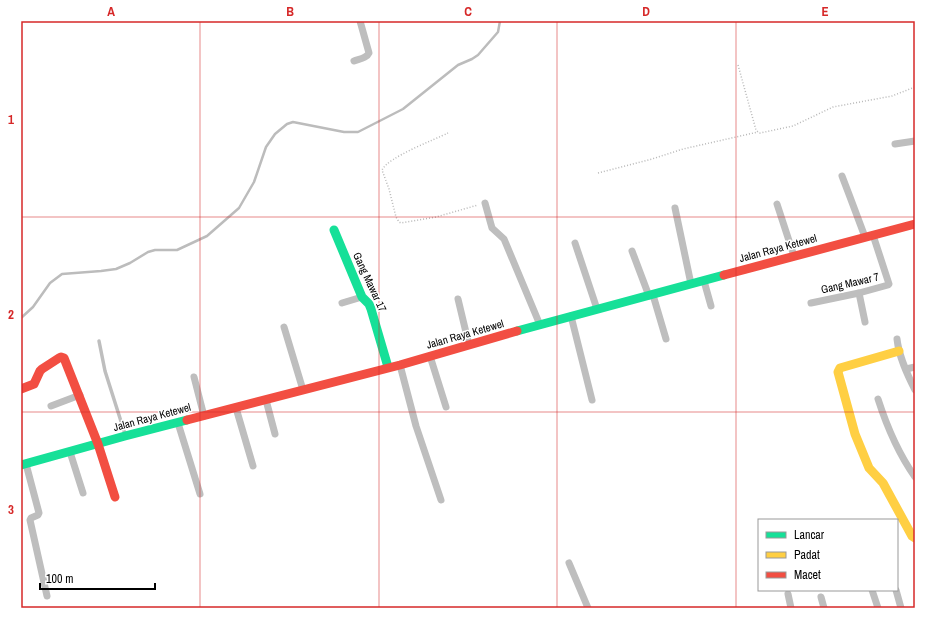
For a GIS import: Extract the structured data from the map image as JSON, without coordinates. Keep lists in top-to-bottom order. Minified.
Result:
{"streets":{"main road":["Jalan Raya Ketewel","Gang Mawar 17"],"street":["Gang Mawar 7"]},"crossings":[["Jalan Raya Ketewel","Gang Mawar 17"],["Jalan Raya Ketewel","Gang Mawar 7"]],"legend":["Lancar","Padat","Macet"],"scale_bar":"100 m","grid":{"columns":["A","B","C","D","E"],"rows":["1","2","3"]}}
